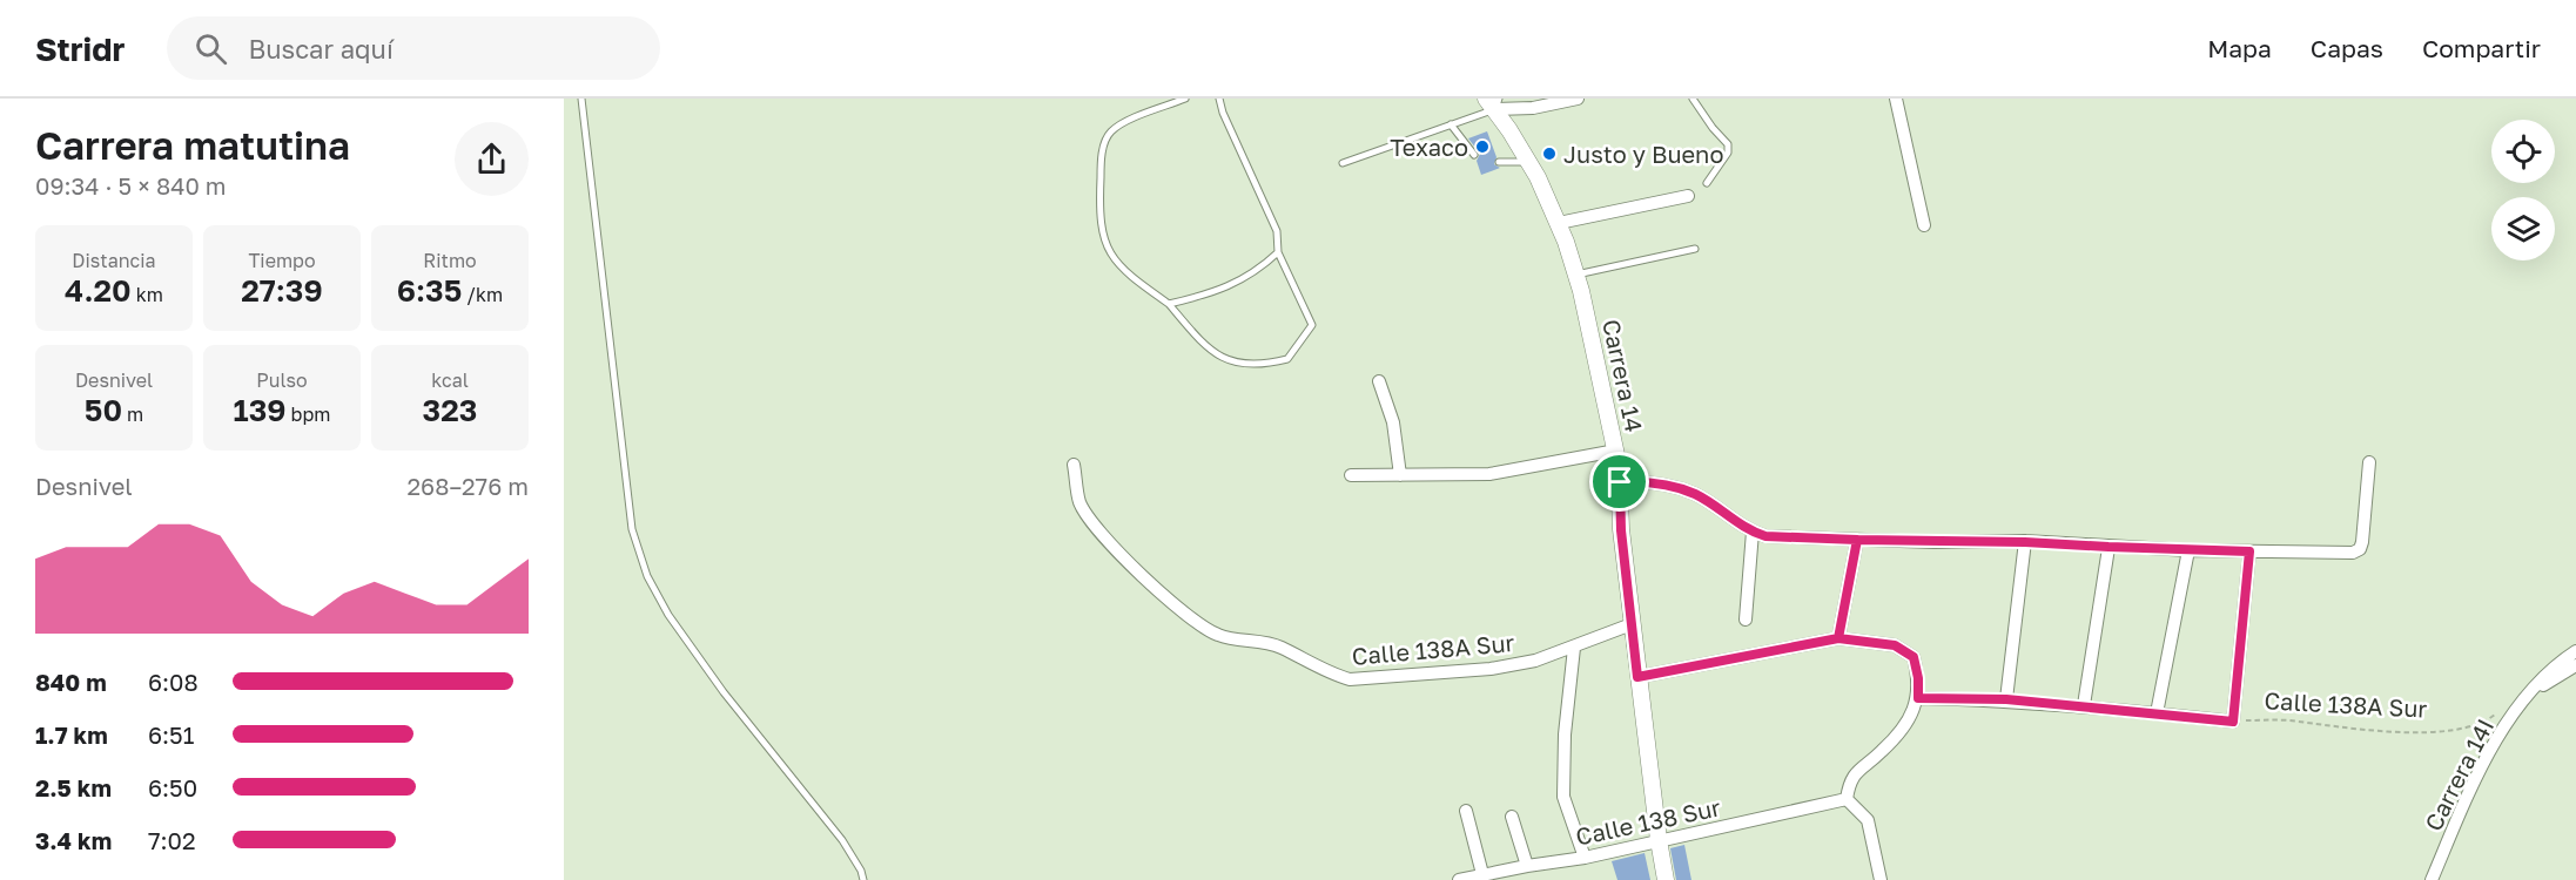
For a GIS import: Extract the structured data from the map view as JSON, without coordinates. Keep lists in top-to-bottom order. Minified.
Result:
{"streets":{"street":["Carrera 14","Calle 138A Sur","Carrera 14I","Calle 138 Sur"]},"crossings":[["Carrera 14","Calle 138A Sur"],["Carrera 14","Calle 138 Sur"]],"places":["Texaco","Justo y Bueno"],"page":{"header":"Stridr","search":"Buscar aquí","nav":["Mapa","Capas","Compartir"],"heading":["Carrera matutina","09:34 · 5 × 840 m"],"stats":[["Distancia","4.20 km"],["Tiempo","27:39"],["Ritmo","6:35 /km"],["Desnivel","50 m"],["Pulso","139 bpm"],["kcal","323"]],"chart":["Desnivel","268–276 m"],"list":[{"name":"840 m","note":"6:08"},{"name":"1.7 km","note":"6:51"},{"name":"2.5 km","note":"6:50"},{"name":"3.4 km","note":"7:02"}]}}
